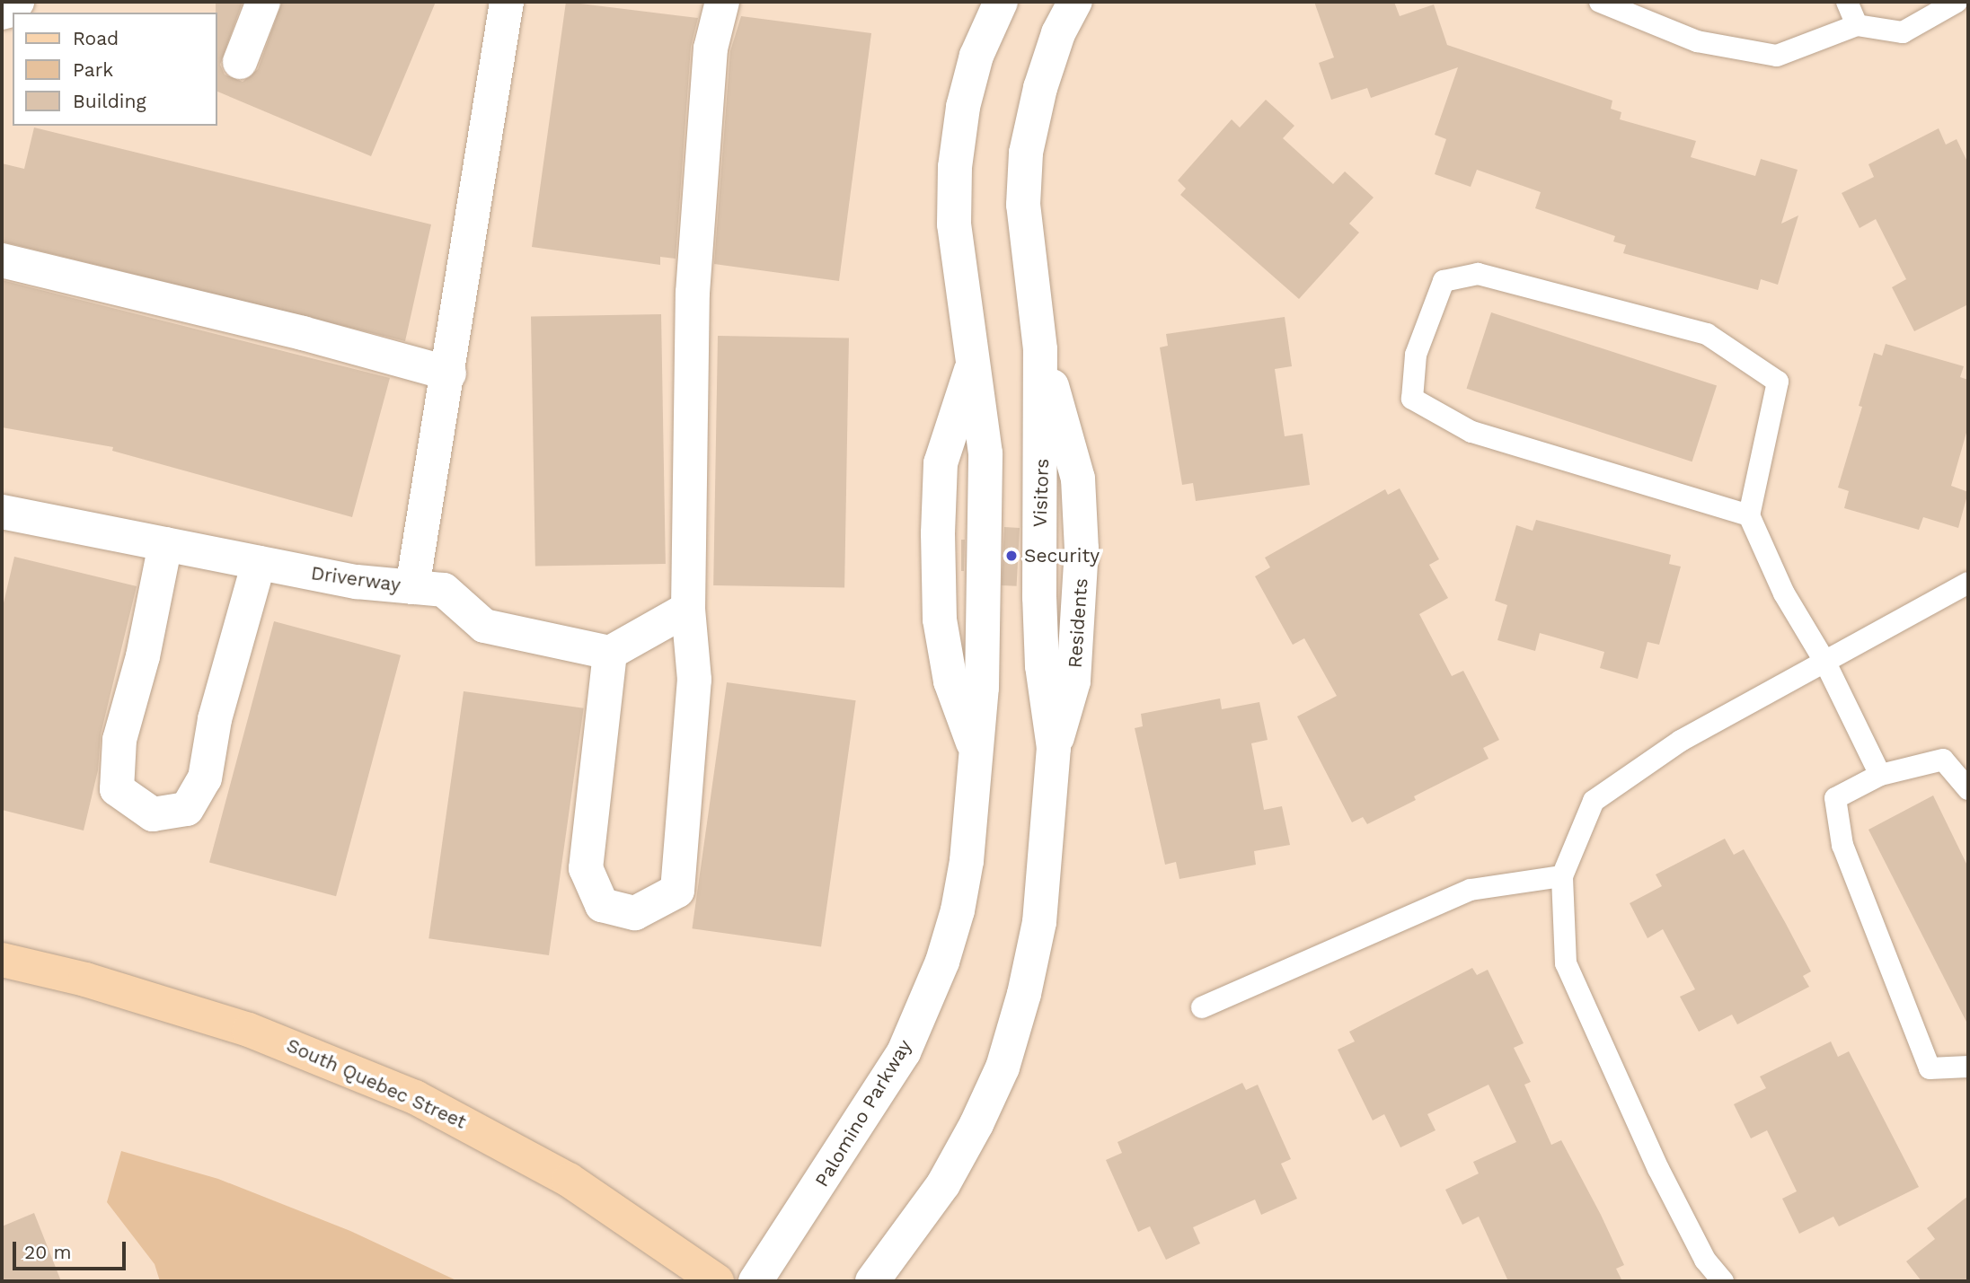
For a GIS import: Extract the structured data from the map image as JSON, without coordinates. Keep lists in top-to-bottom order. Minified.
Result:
{"streets":{"main road":["South Quebec Street"],"street":["Visitors","Driverway","Palomino Parkway"]},"places":["Security"],"legend":["Road","Park","Building"],"scale_bar":"20 m"}
